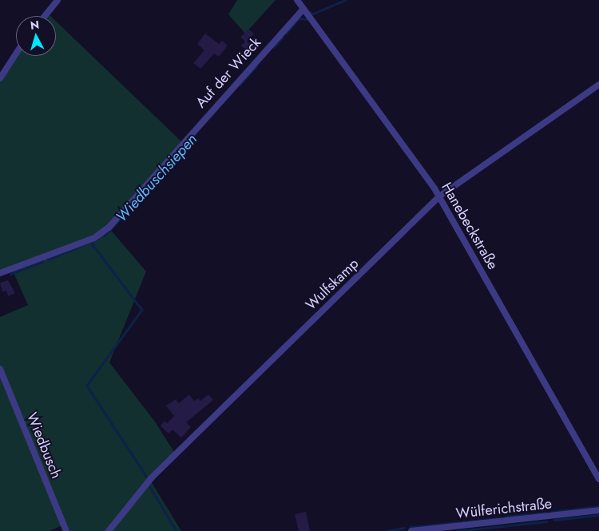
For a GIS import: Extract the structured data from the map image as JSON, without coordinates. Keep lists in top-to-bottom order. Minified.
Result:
{"streets":{"street":["Auf der Wieck","Hanebeckstraße","Wulfskamp","Wiedbusch","Wülferichstraße"]},"crossings":[["Auf der Wieck","Hanebeckstraße"],["Hanebeckstraße","Wulfskamp"]],"water":["Wiedbuschsiepen"],"north":"top"}
